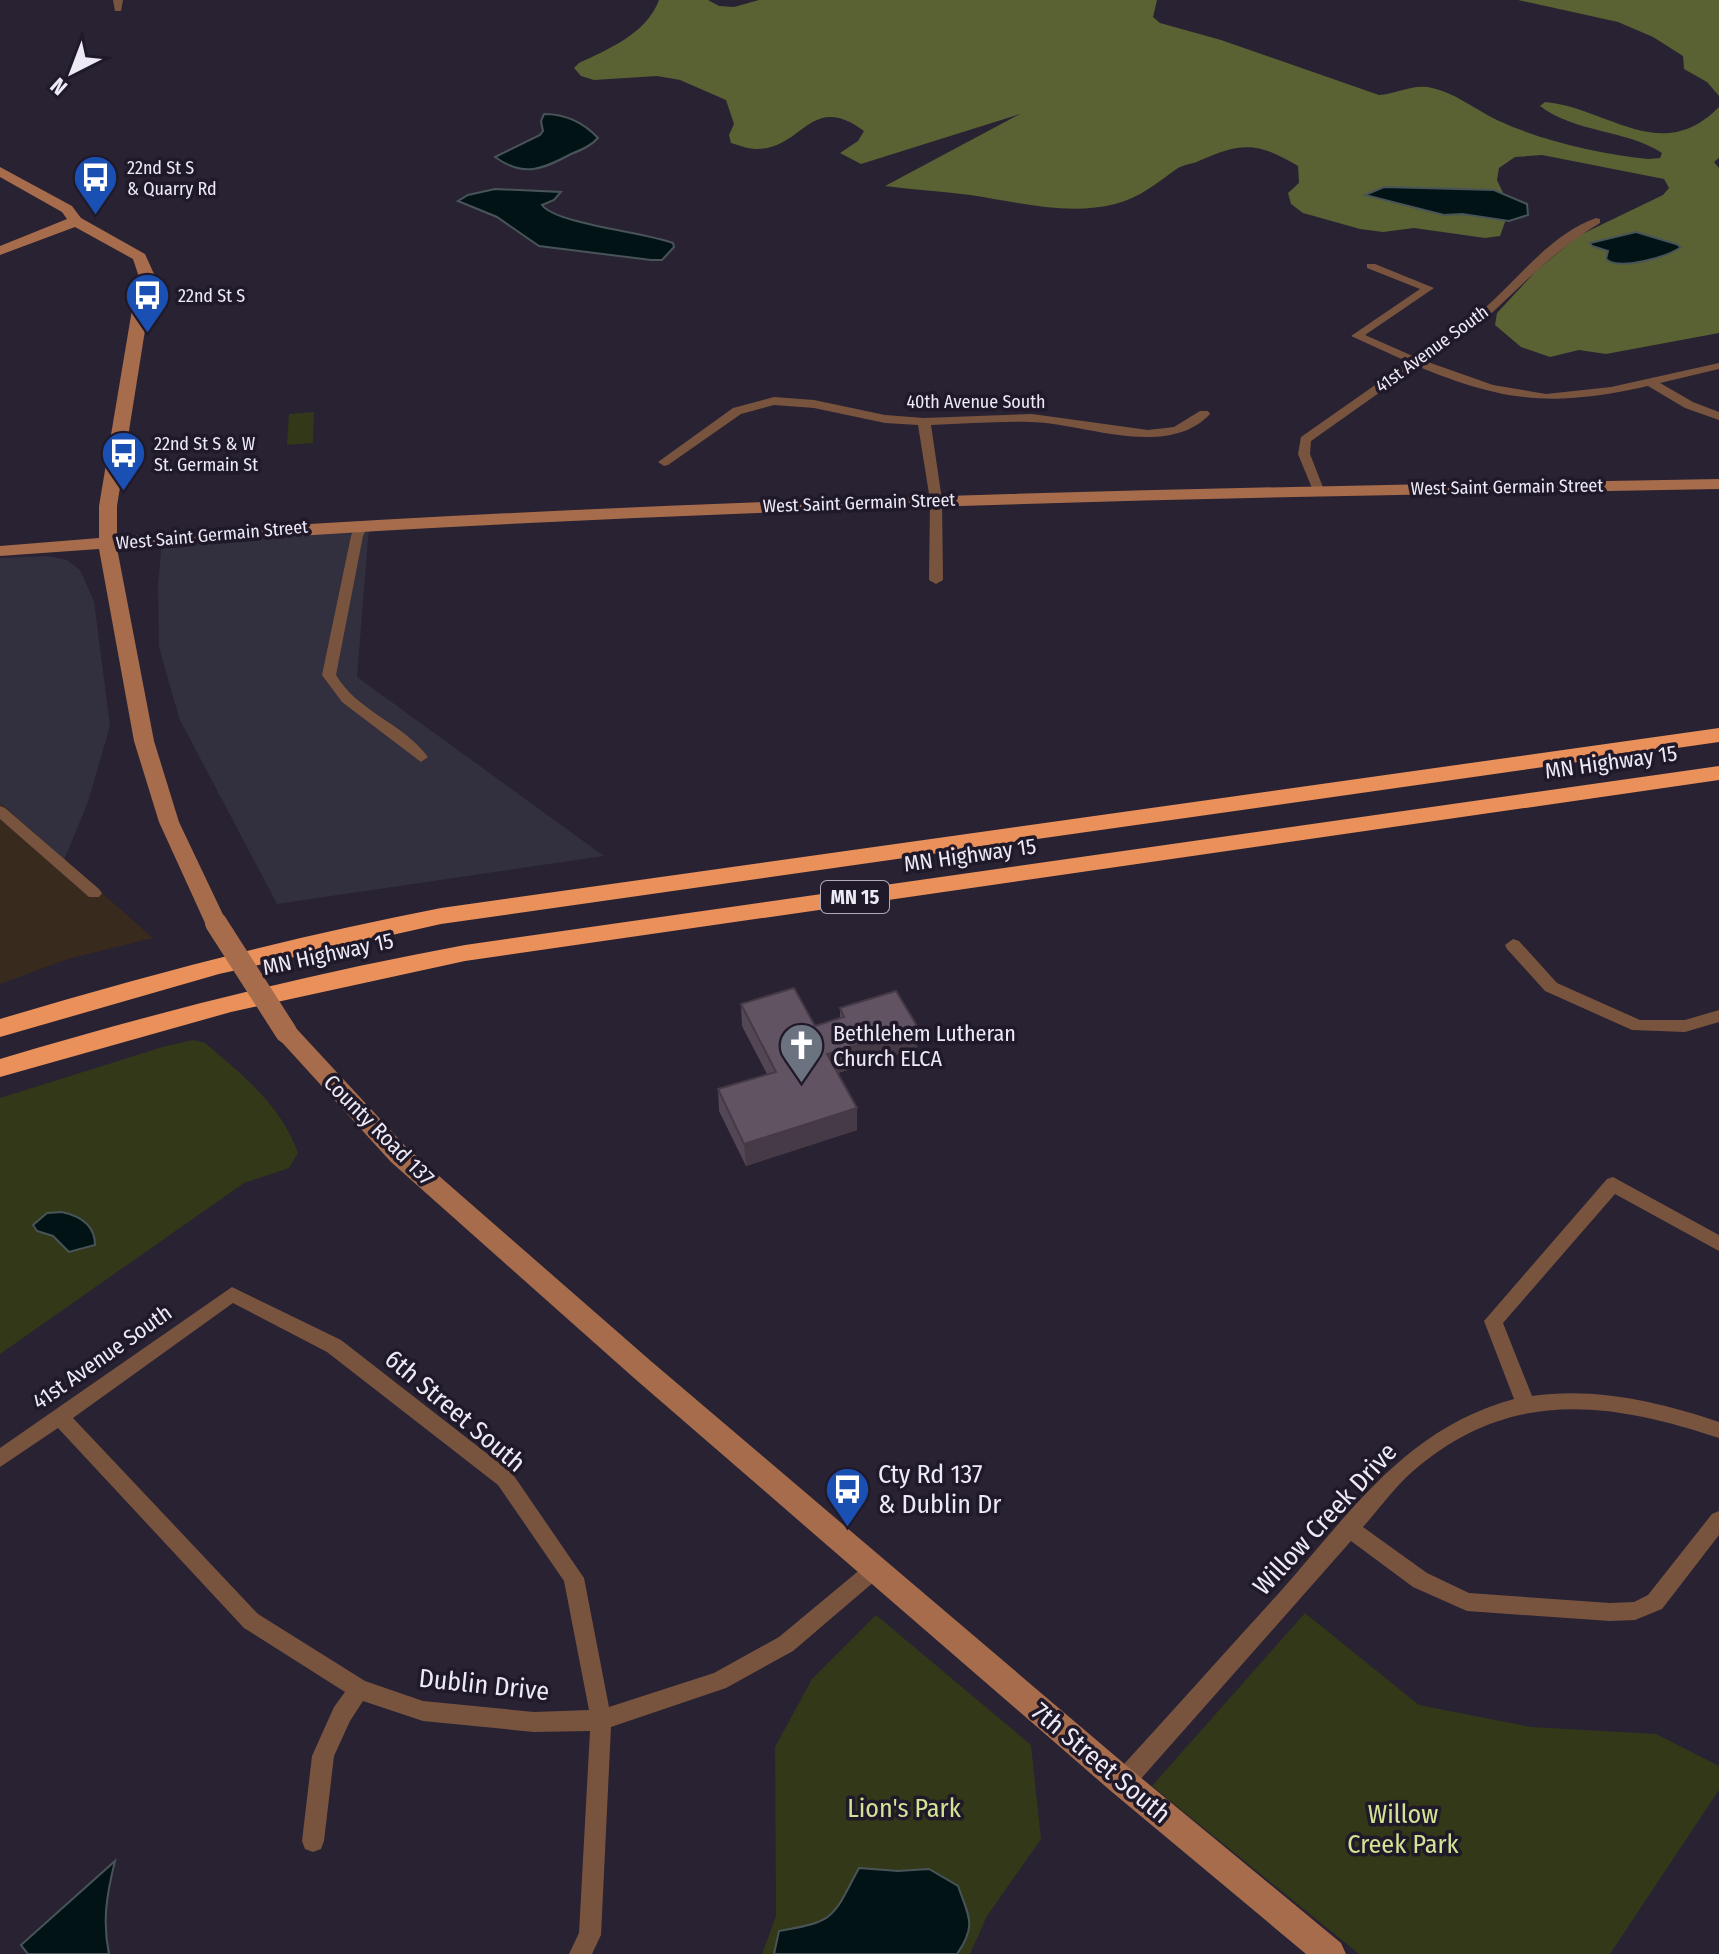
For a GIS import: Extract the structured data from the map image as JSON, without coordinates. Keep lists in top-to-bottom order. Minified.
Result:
{"streets":{"highway":["MN Highway 15","MN 15"],"street":["41st Avenue South","40th Avenue South","West Saint Germain Street","County Road 137","6th Street South","Willow Creek Drive","Dublin Drive","7th Street South"]},"crossings":[["41st Avenue South","West Saint Germain Street"],["41st Avenue South","6th Street South"],["41st Avenue South","Dublin Drive"],["West Saint Germain Street","County Road 137"],["County Road 137","Dublin Drive"],["County Road 137","7th Street South"],["6th Street South","Dublin Drive"],["Willow Creek Drive","7th Street South"],["Dublin Drive","7th Street South"]],"parks":["Lion's Park","Willow Creek Park"],"places":{"bus stop":["22nd St S & Quarry Rd","22nd St S","22nd St S & W St. Germain St","Cty Rd 137 & Dublin Dr"],"church":["Bethlehem Lutheran Church ELCA"]},"north":"bottom left"}
